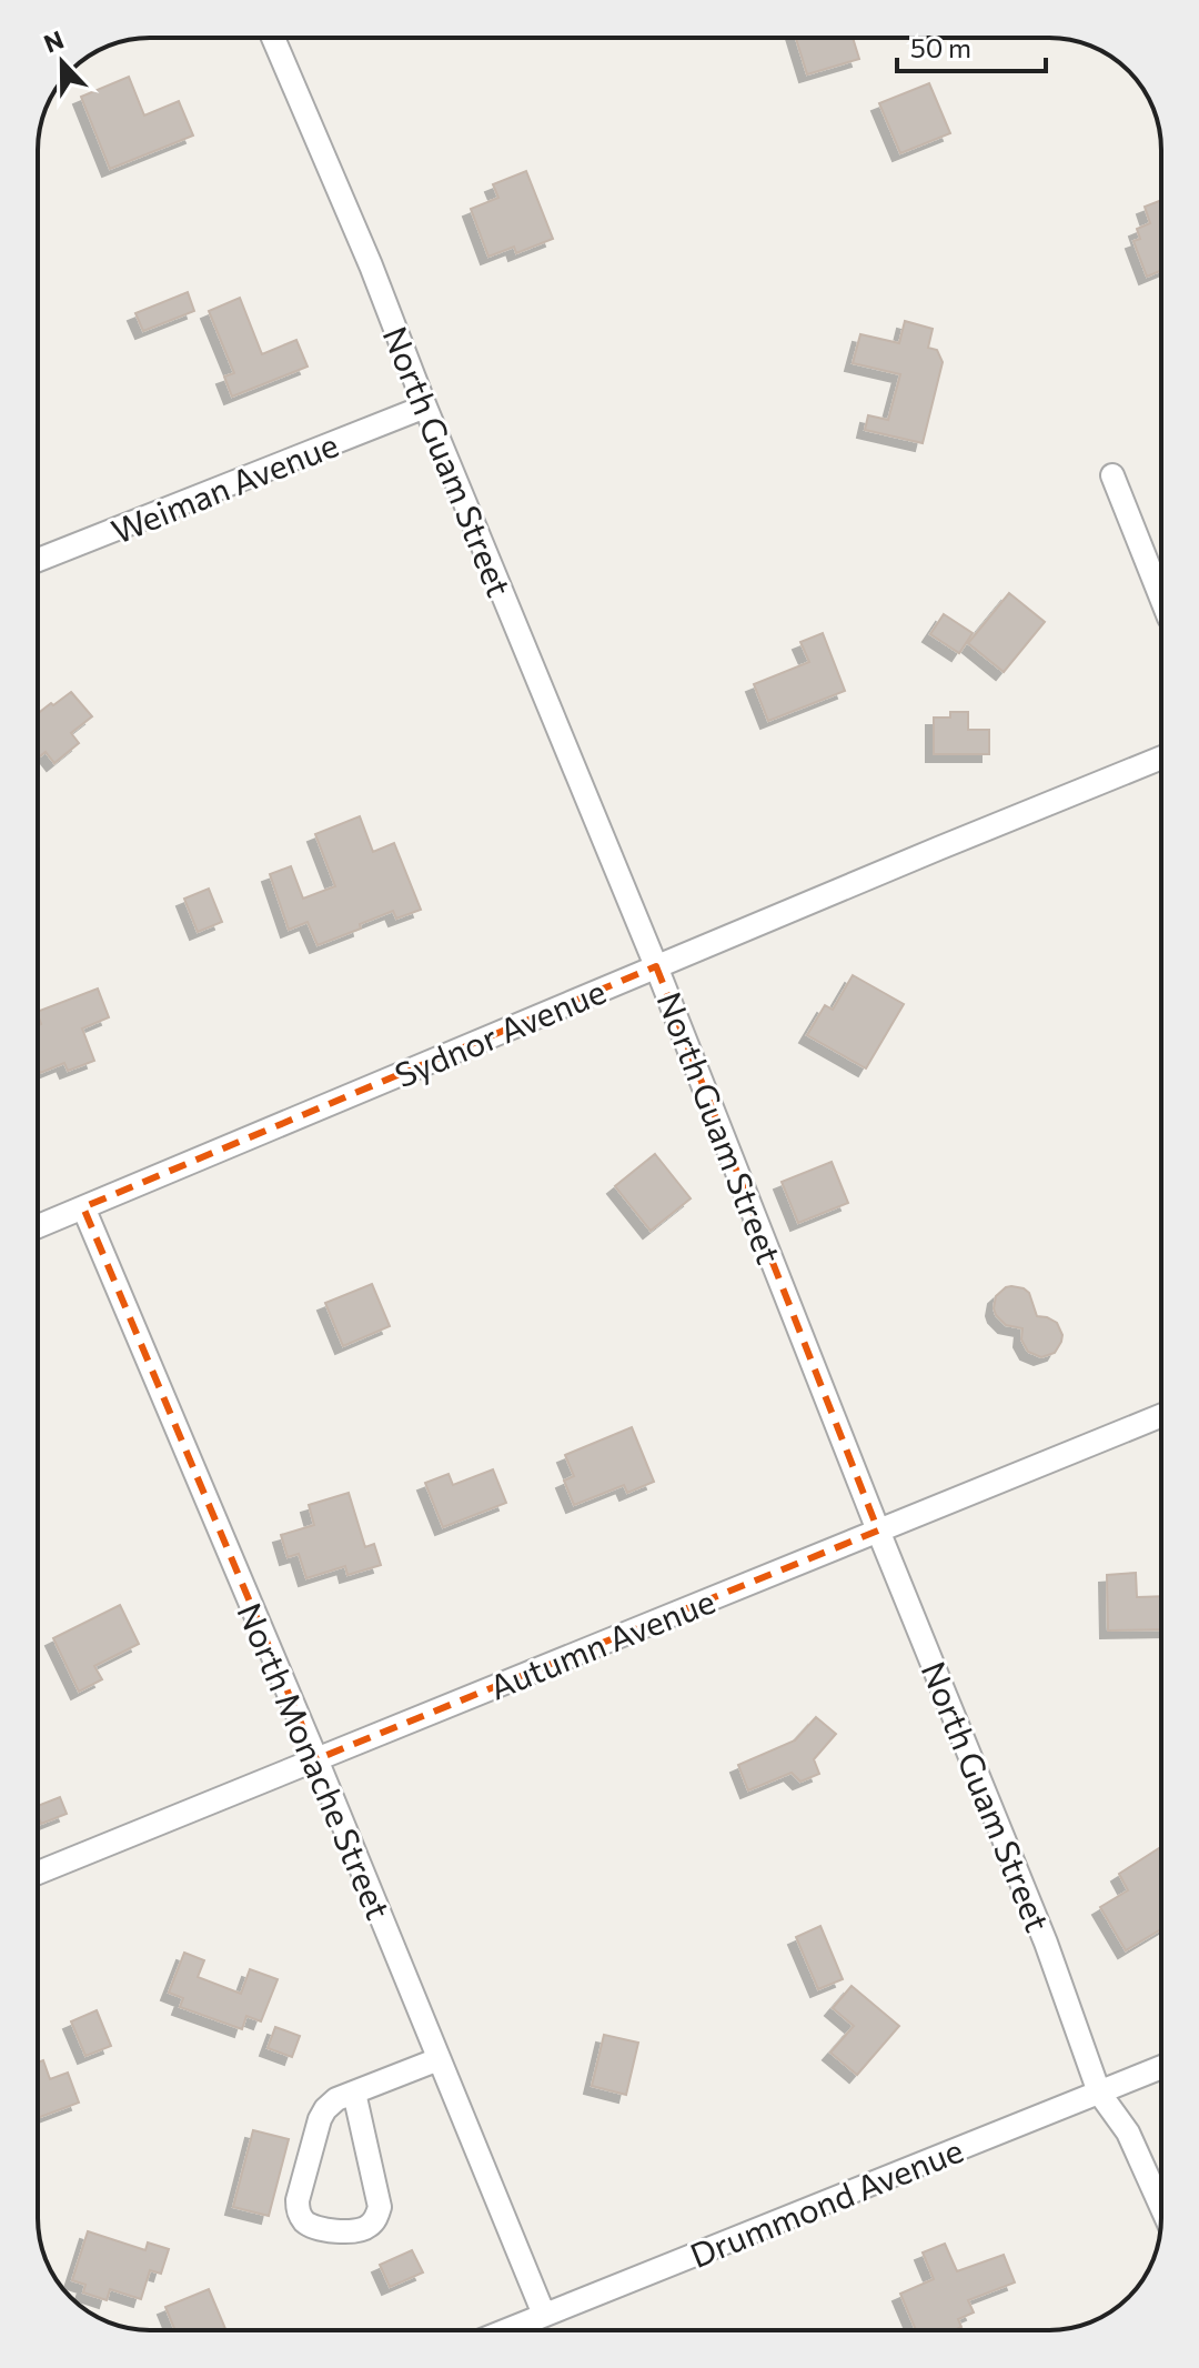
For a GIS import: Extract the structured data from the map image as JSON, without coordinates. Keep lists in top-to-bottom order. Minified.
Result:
{"streets":{"street":["North Guam Street","Weiman Avenue","Sydnor Avenue","Autumn Avenue","North Monache Street","Drummond Avenue"]},"crossings":[["North Guam Street","Weiman Avenue"],["North Guam Street","Sydnor Avenue"],["North Guam Street","Autumn Avenue"],["North Guam Street","Drummond Avenue"],["Sydnor Avenue","North Monache Street"],["Autumn Avenue","North Monache Street"],["North Monache Street","Drummond Avenue"]],"scale_bar":"50 m","north":"top"}
